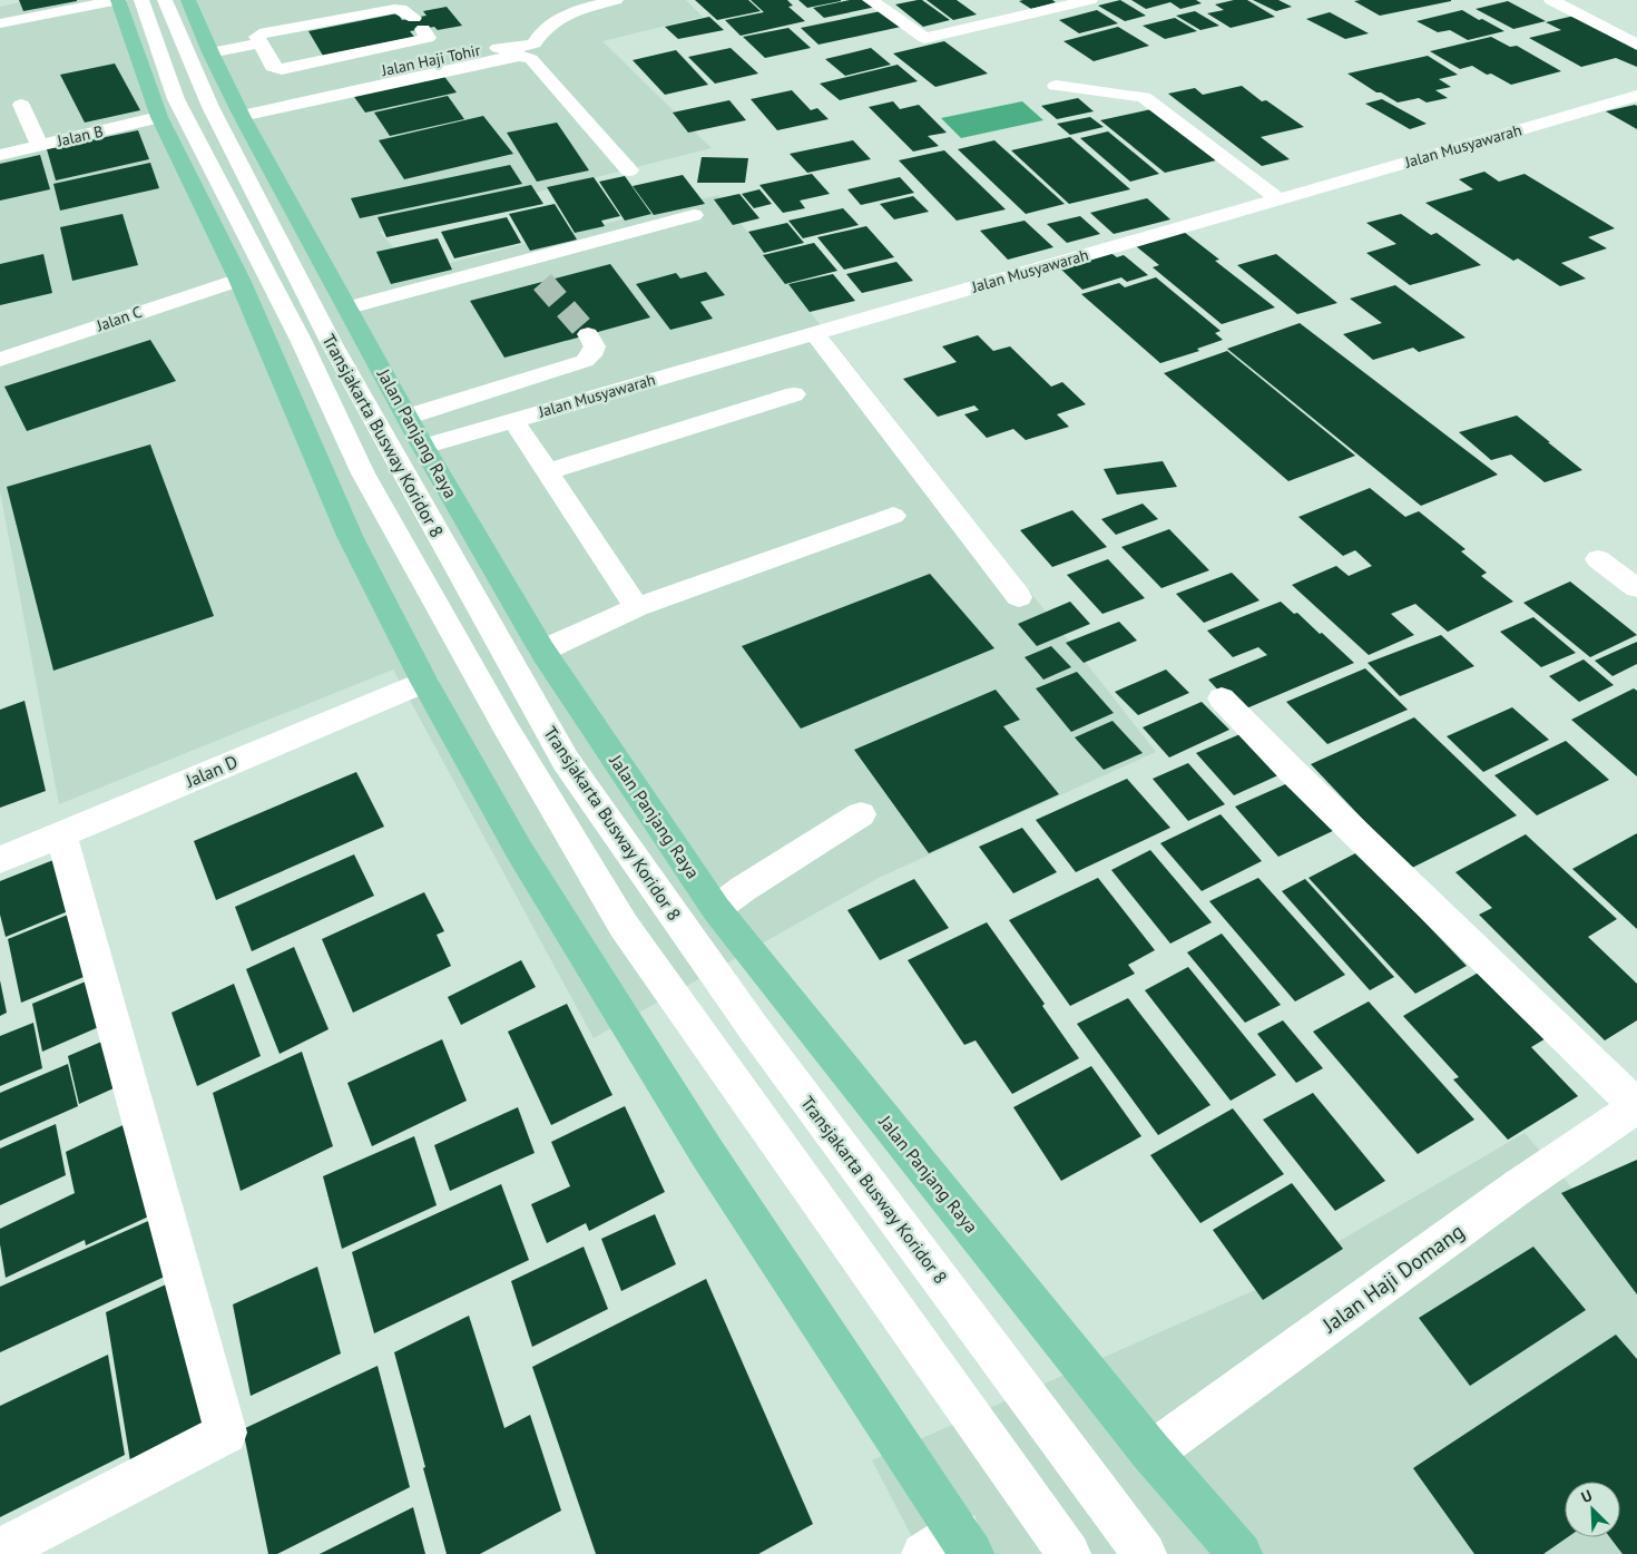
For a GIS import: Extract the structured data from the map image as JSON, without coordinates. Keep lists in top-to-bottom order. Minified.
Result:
{"streets":{"main road":["Jalan Panjang Raya"],"street":["Jalan Haji Tohir","Jalan B","Jalan Musyawarah","Jalan C","Transjakarta Busway Koridor 8","Jalan D","Jalan Haji Domang"]},"crossings":[["Jalan Haji Tohir","Jalan Panjang Raya"],["Jalan Musyawarah","Jalan Panjang Raya"],["Jalan Panjang Raya","Jalan Haji Domang"]],"north":"top left"}
